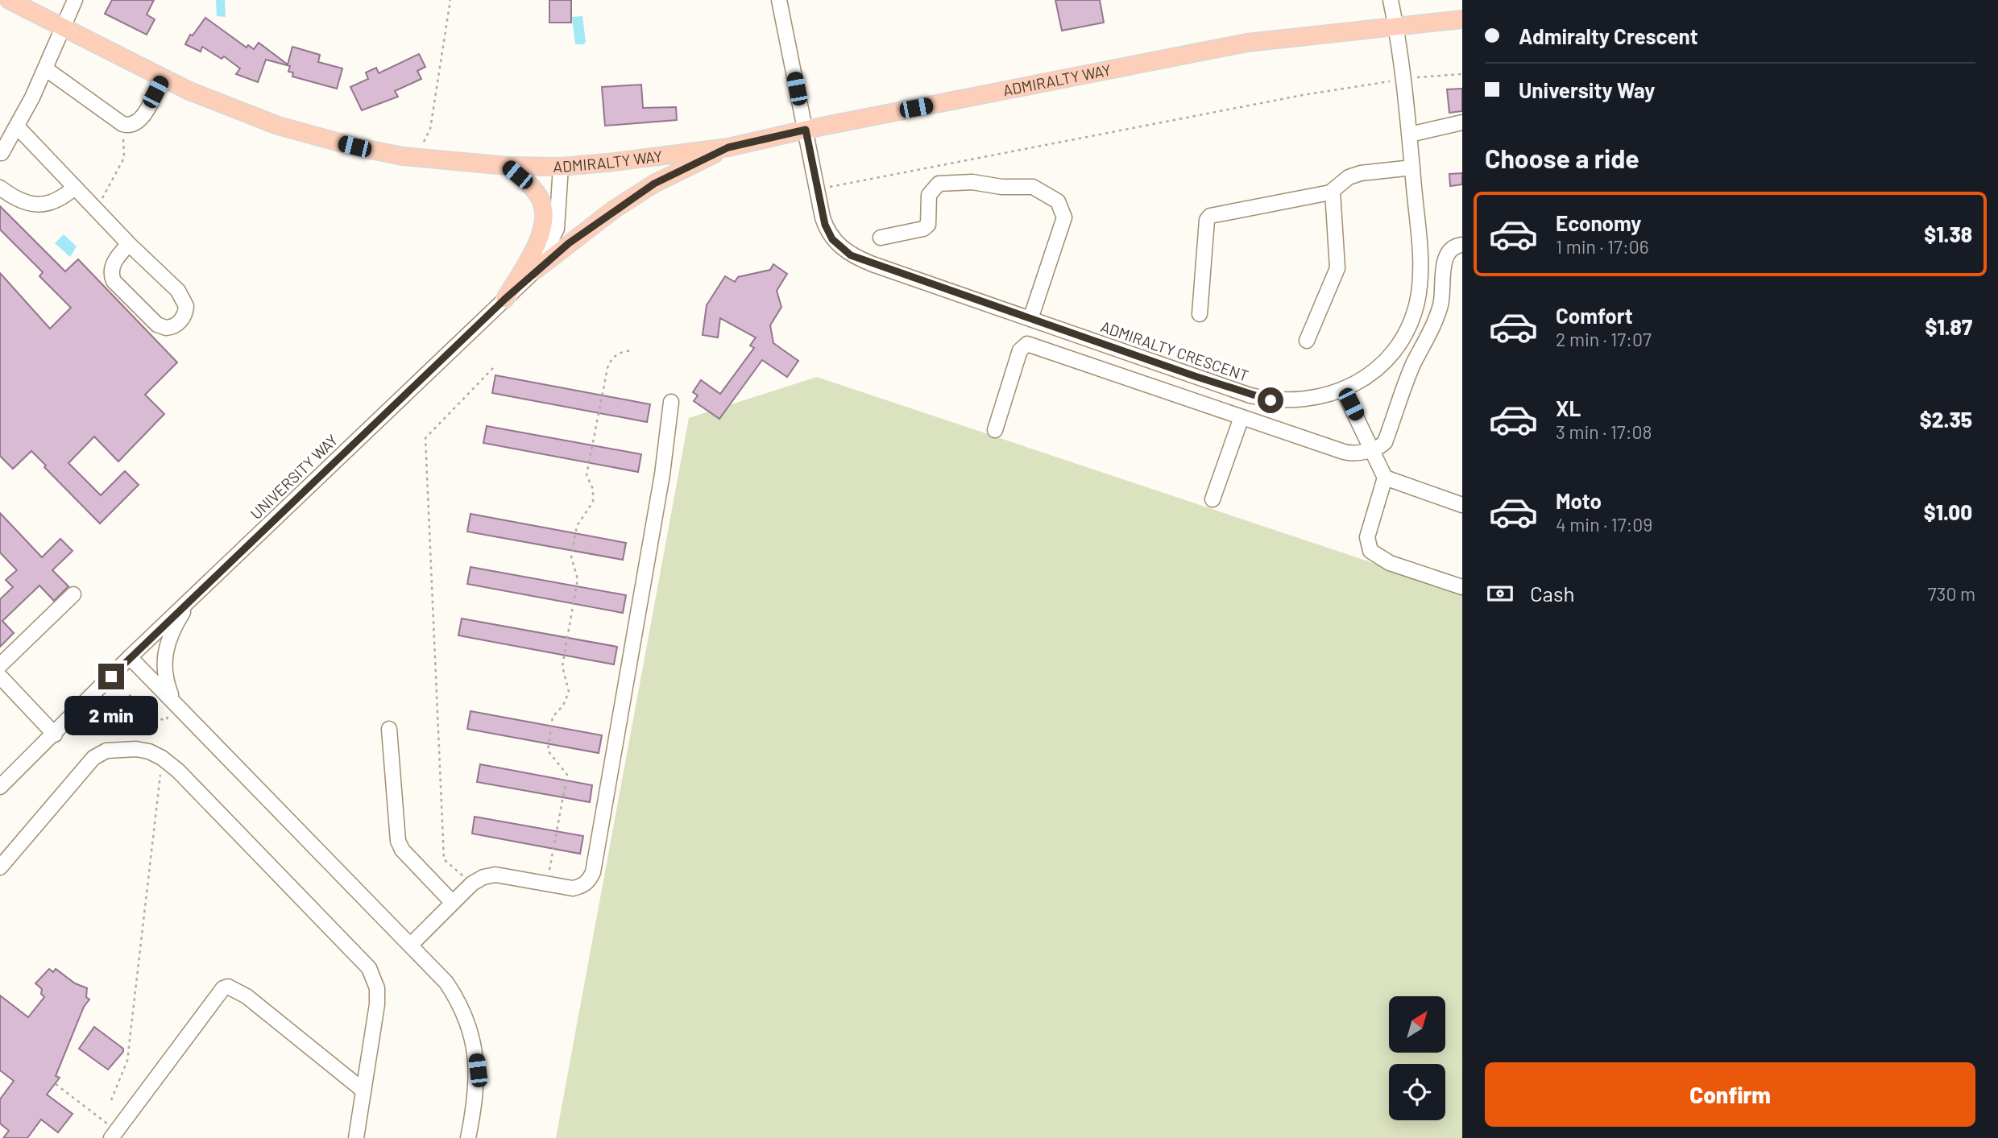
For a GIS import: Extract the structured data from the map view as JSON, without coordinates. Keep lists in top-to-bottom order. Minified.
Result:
{"streets":{"main road":["ADMIRALTY WAY"],"street":["ADMIRALTY CRESCENT","UNIVERSITY WAY"]},"crossings":[["ADMIRALTY WAY","ADMIRALTY CRESCENT"],["ADMIRALTY WAY","UNIVERSITY WAY"]],"north":"top right","page":{"banner":["Admiralty Crescent","University Way"],"heading":"Choose a ride","list":[{"name":"Economy","note":"1 min · 17:06","value":"$1.38"},{"name":"Comfort","note":"2 min · 17:07","value":"$1.87"},{"name":"XL","note":"3 min · 17:08","value":"$2.35"},{"name":"Moto","note":"4 min · 17:09","value":"$1.00"}],"pay":["Cash","730 m"],"bubble":"2 min","buttons":"Confirm"}}
